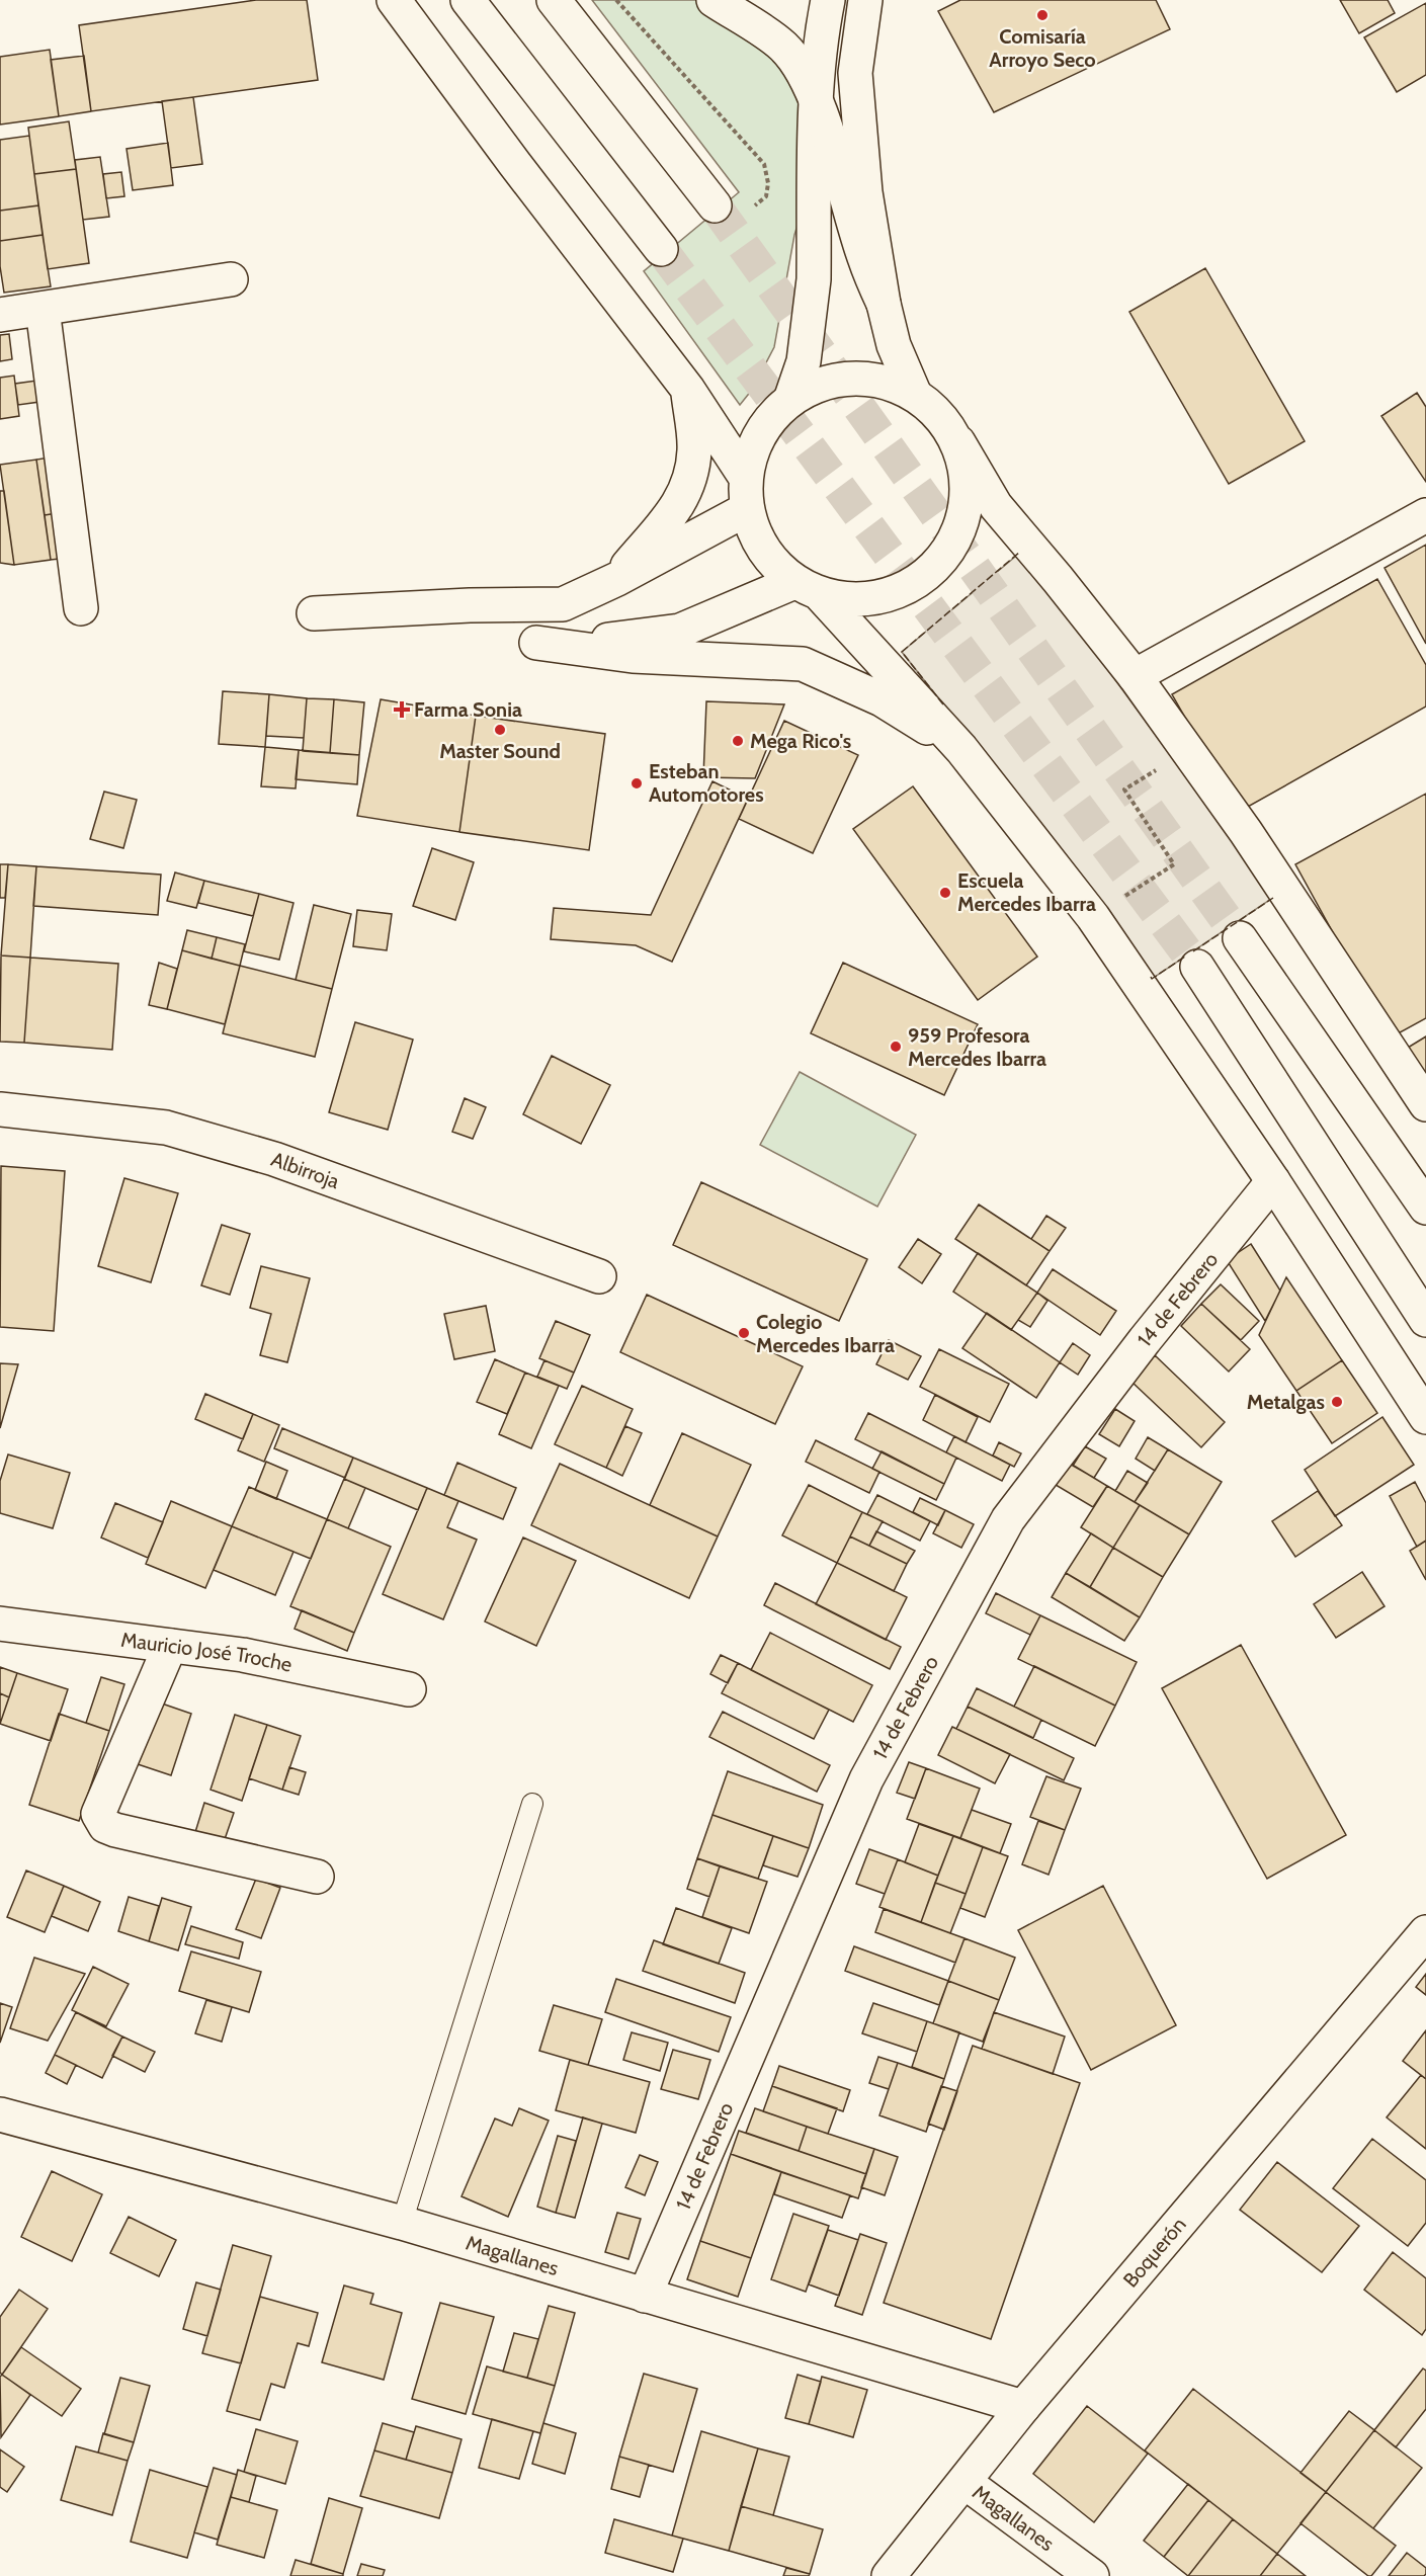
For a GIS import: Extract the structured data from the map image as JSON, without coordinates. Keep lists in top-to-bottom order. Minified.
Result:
{"streets":{"main road":["Albirroja","14 de Febrero","Mauricio José Troche","Boquerón","Magallanes"]},"crossings":[["14 de Febrero","Magallanes"],["Boquerón","Magallanes"]],"places":{"other":["Comisaría Arroyo Seco","Master Sound","Mega Rico's","Esteban Automotores","Escuela Mercedes Ibarra","959 Profesora Mercedes Ibarra","Colegio Mercedes Ibarra","Metalgas"],"health":["Farma Sonia"]}}
